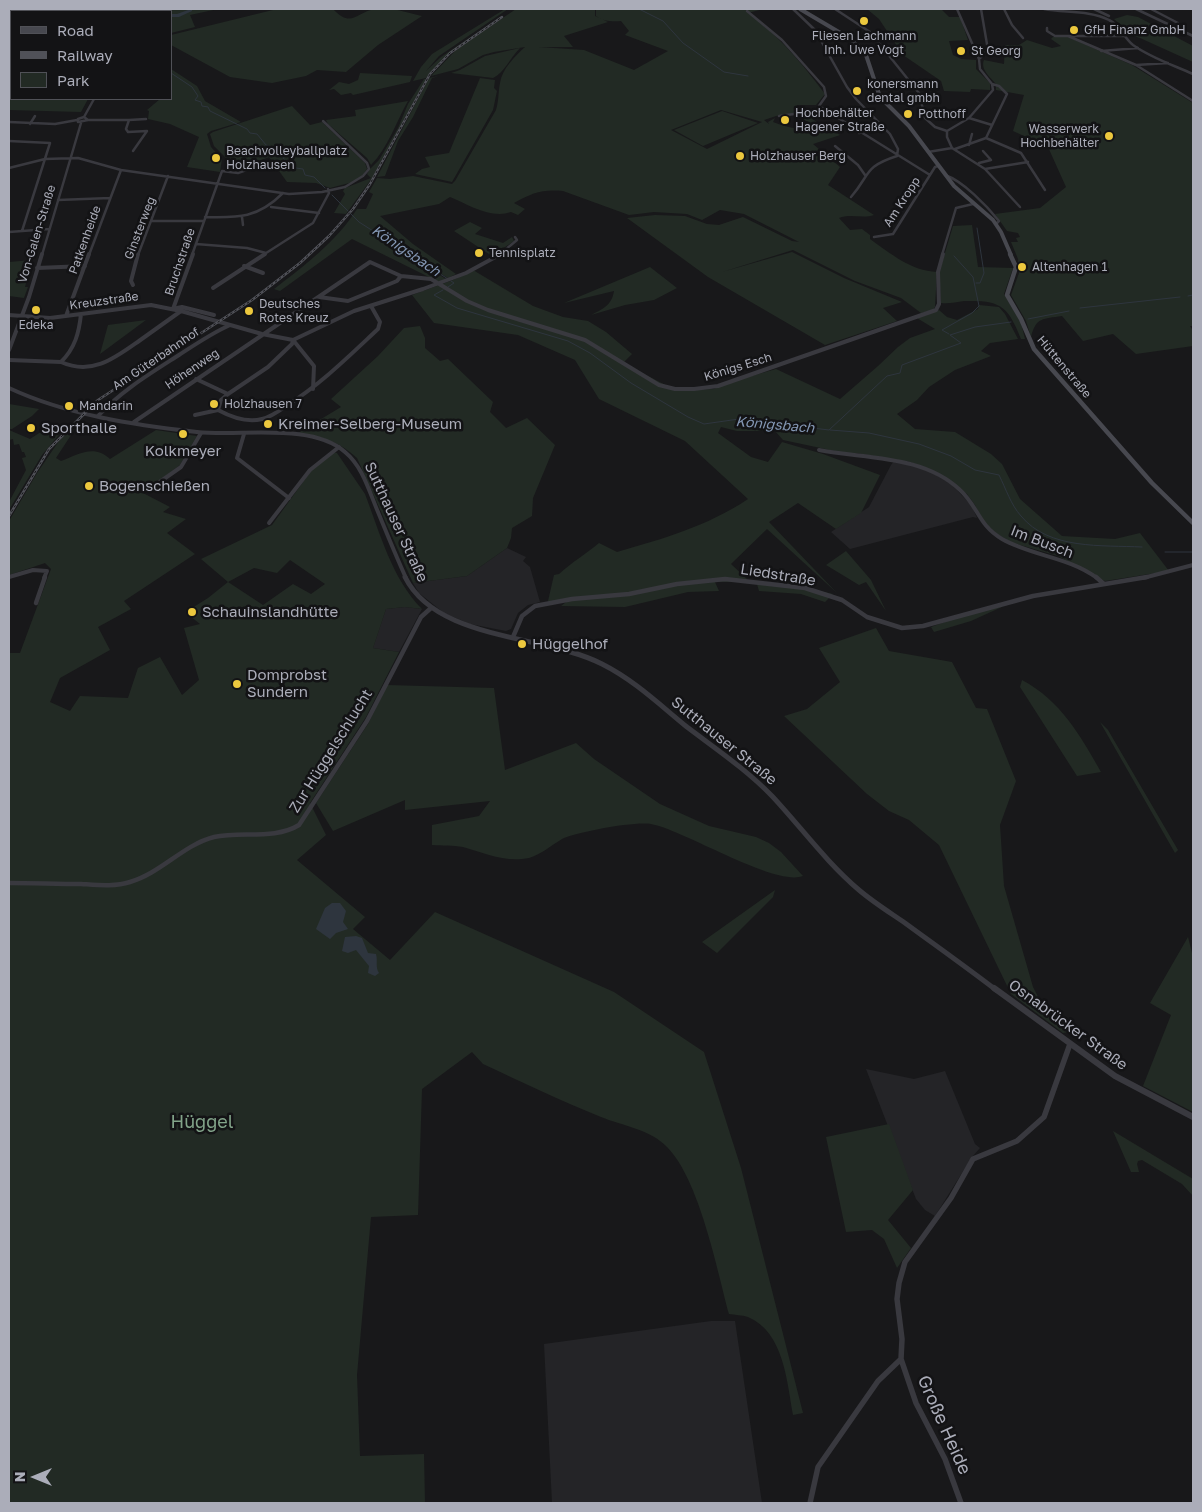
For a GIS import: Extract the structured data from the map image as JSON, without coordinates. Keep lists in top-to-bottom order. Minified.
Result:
{"streets":{"main road":["Hüttenstraße"],"street":["Am Kropp","Ginsterweg","Von-Galen-Straße","Patkenheide","Bruchstraße","Kreuzstraße","Am Güterbahnhof","Königs Esch","Höhenweg","Sutthauser Straße","Im Busch","Liedstraße","Zur Hüggelschlucht","Osnabrücker Straße","Große Heide"]},"crossings":[["Am Kropp","Hüttenstraße"],["Ginsterweg","Bruchstraße"],["Von-Galen-Straße","Kreuzstraße"],["Patkenheide","Kreuzstraße"],["Bruchstraße","Kreuzstraße"],["Kreuzstraße","Am Güterbahnhof"],["Kreuzstraße","Höhenweg"],["Am Güterbahnhof","Sutthauser Straße"],["Königs Esch","Hüttenstraße"],["Königs Esch","Höhenweg"],["Höhenweg","Sutthauser Straße"],["Sutthauser Straße","Liedstraße"],["Sutthauser Straße","Zur Hüggelschlucht"],["Sutthauser Straße","Osnabrücker Straße"],["Im Busch","Liedstraße"]],"water":["Königsbach"],"parks":["Hüggel"],"places":["Fliesen Lachmann Inh. Uwe Vogt","GfH Finanz GmbH","St Georg","konersmann dental gmbh","Potthoff","Hochbehälter Hagener Straße","Wasserwerk Hochbehälter","Holzhauser Berg","Beachvolleyballplatz Holzhausen","Tennisplatz","Altenhagen 1","Edeka","Deutsches Rotes Kreuz","Holzhausen 7","Mandarin","Kreimer-Selberg-Museum","Sporthalle","Kolkmeyer","Bogenschießen","Schauinslandhütte","Hüggelhof","Domprobst Sundern"],"legend":["Road","Railway","Park"],"north":"left"}
